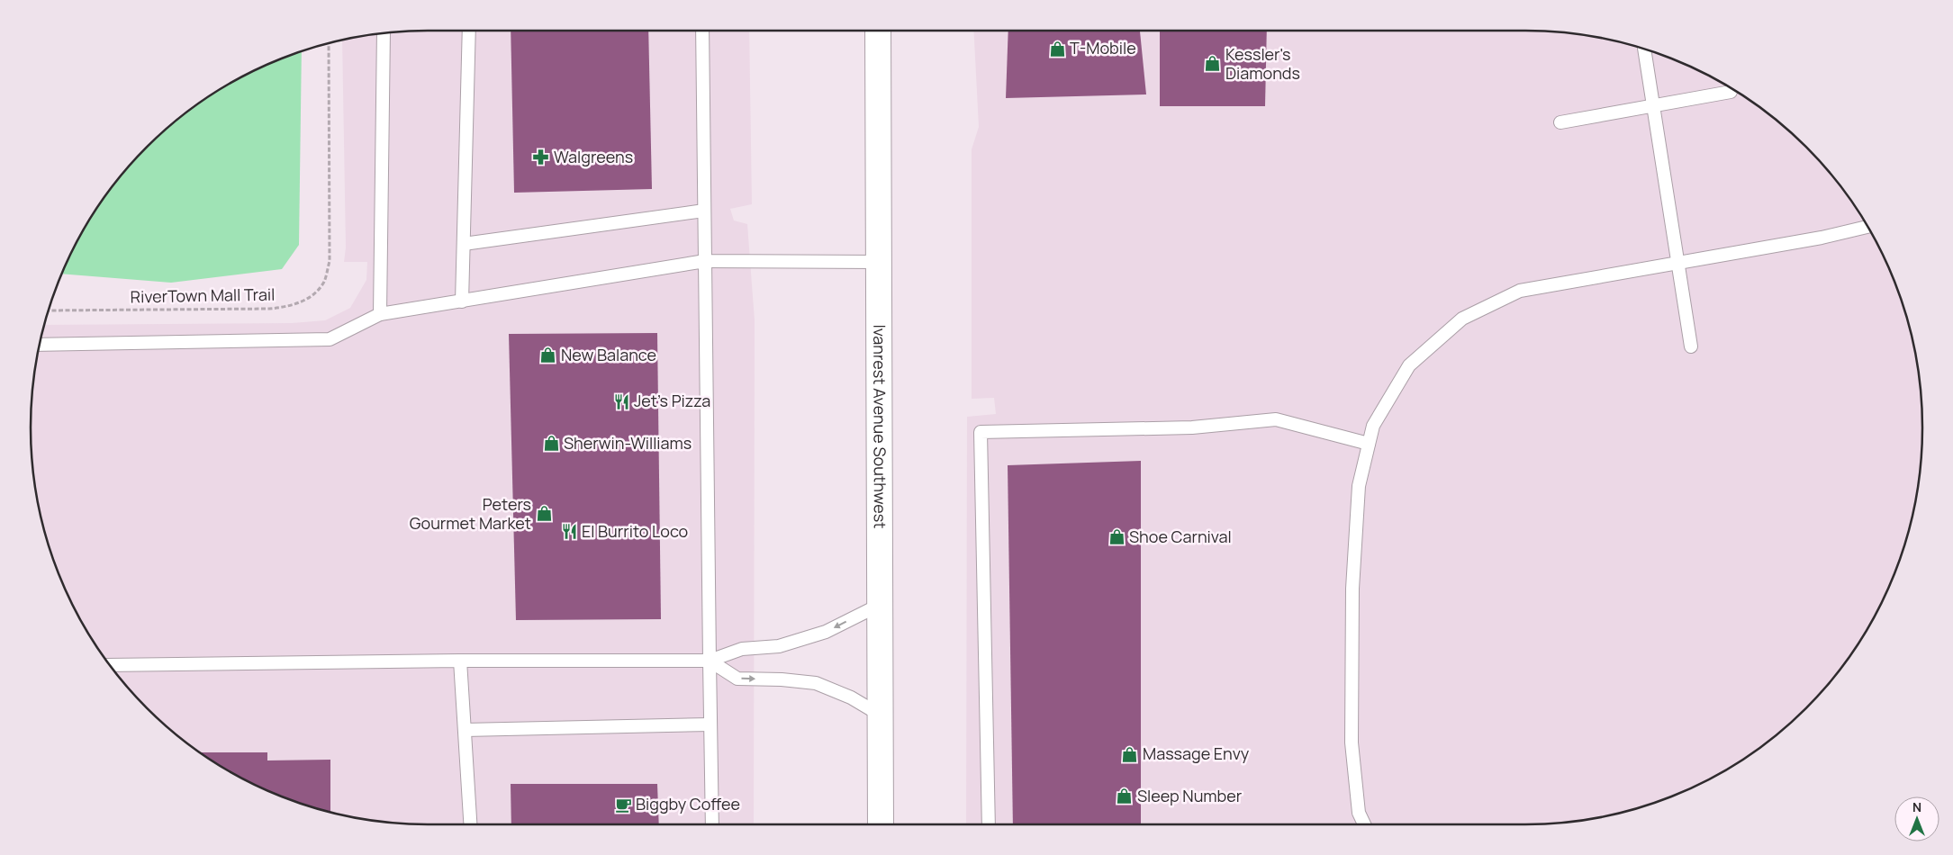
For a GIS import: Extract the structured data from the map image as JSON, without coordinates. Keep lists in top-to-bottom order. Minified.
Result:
{"streets":{"street":["Ivanrest Avenue Southwest"],"path":["RiverTown Mall Trail"]},"places":{"shop":["T-Mobile","Kessler's Diamonds","New Balance","Sherwin-Williams","Peters Gourmet Market","Shoe Carnival","Massage Envy","Sleep Number"],"pharmacy":["Walgreens"],"restaurant":["Jet's Pizza","El Burrito Loco"],"cafe":["Biggby Coffee"]},"north":"top"}
